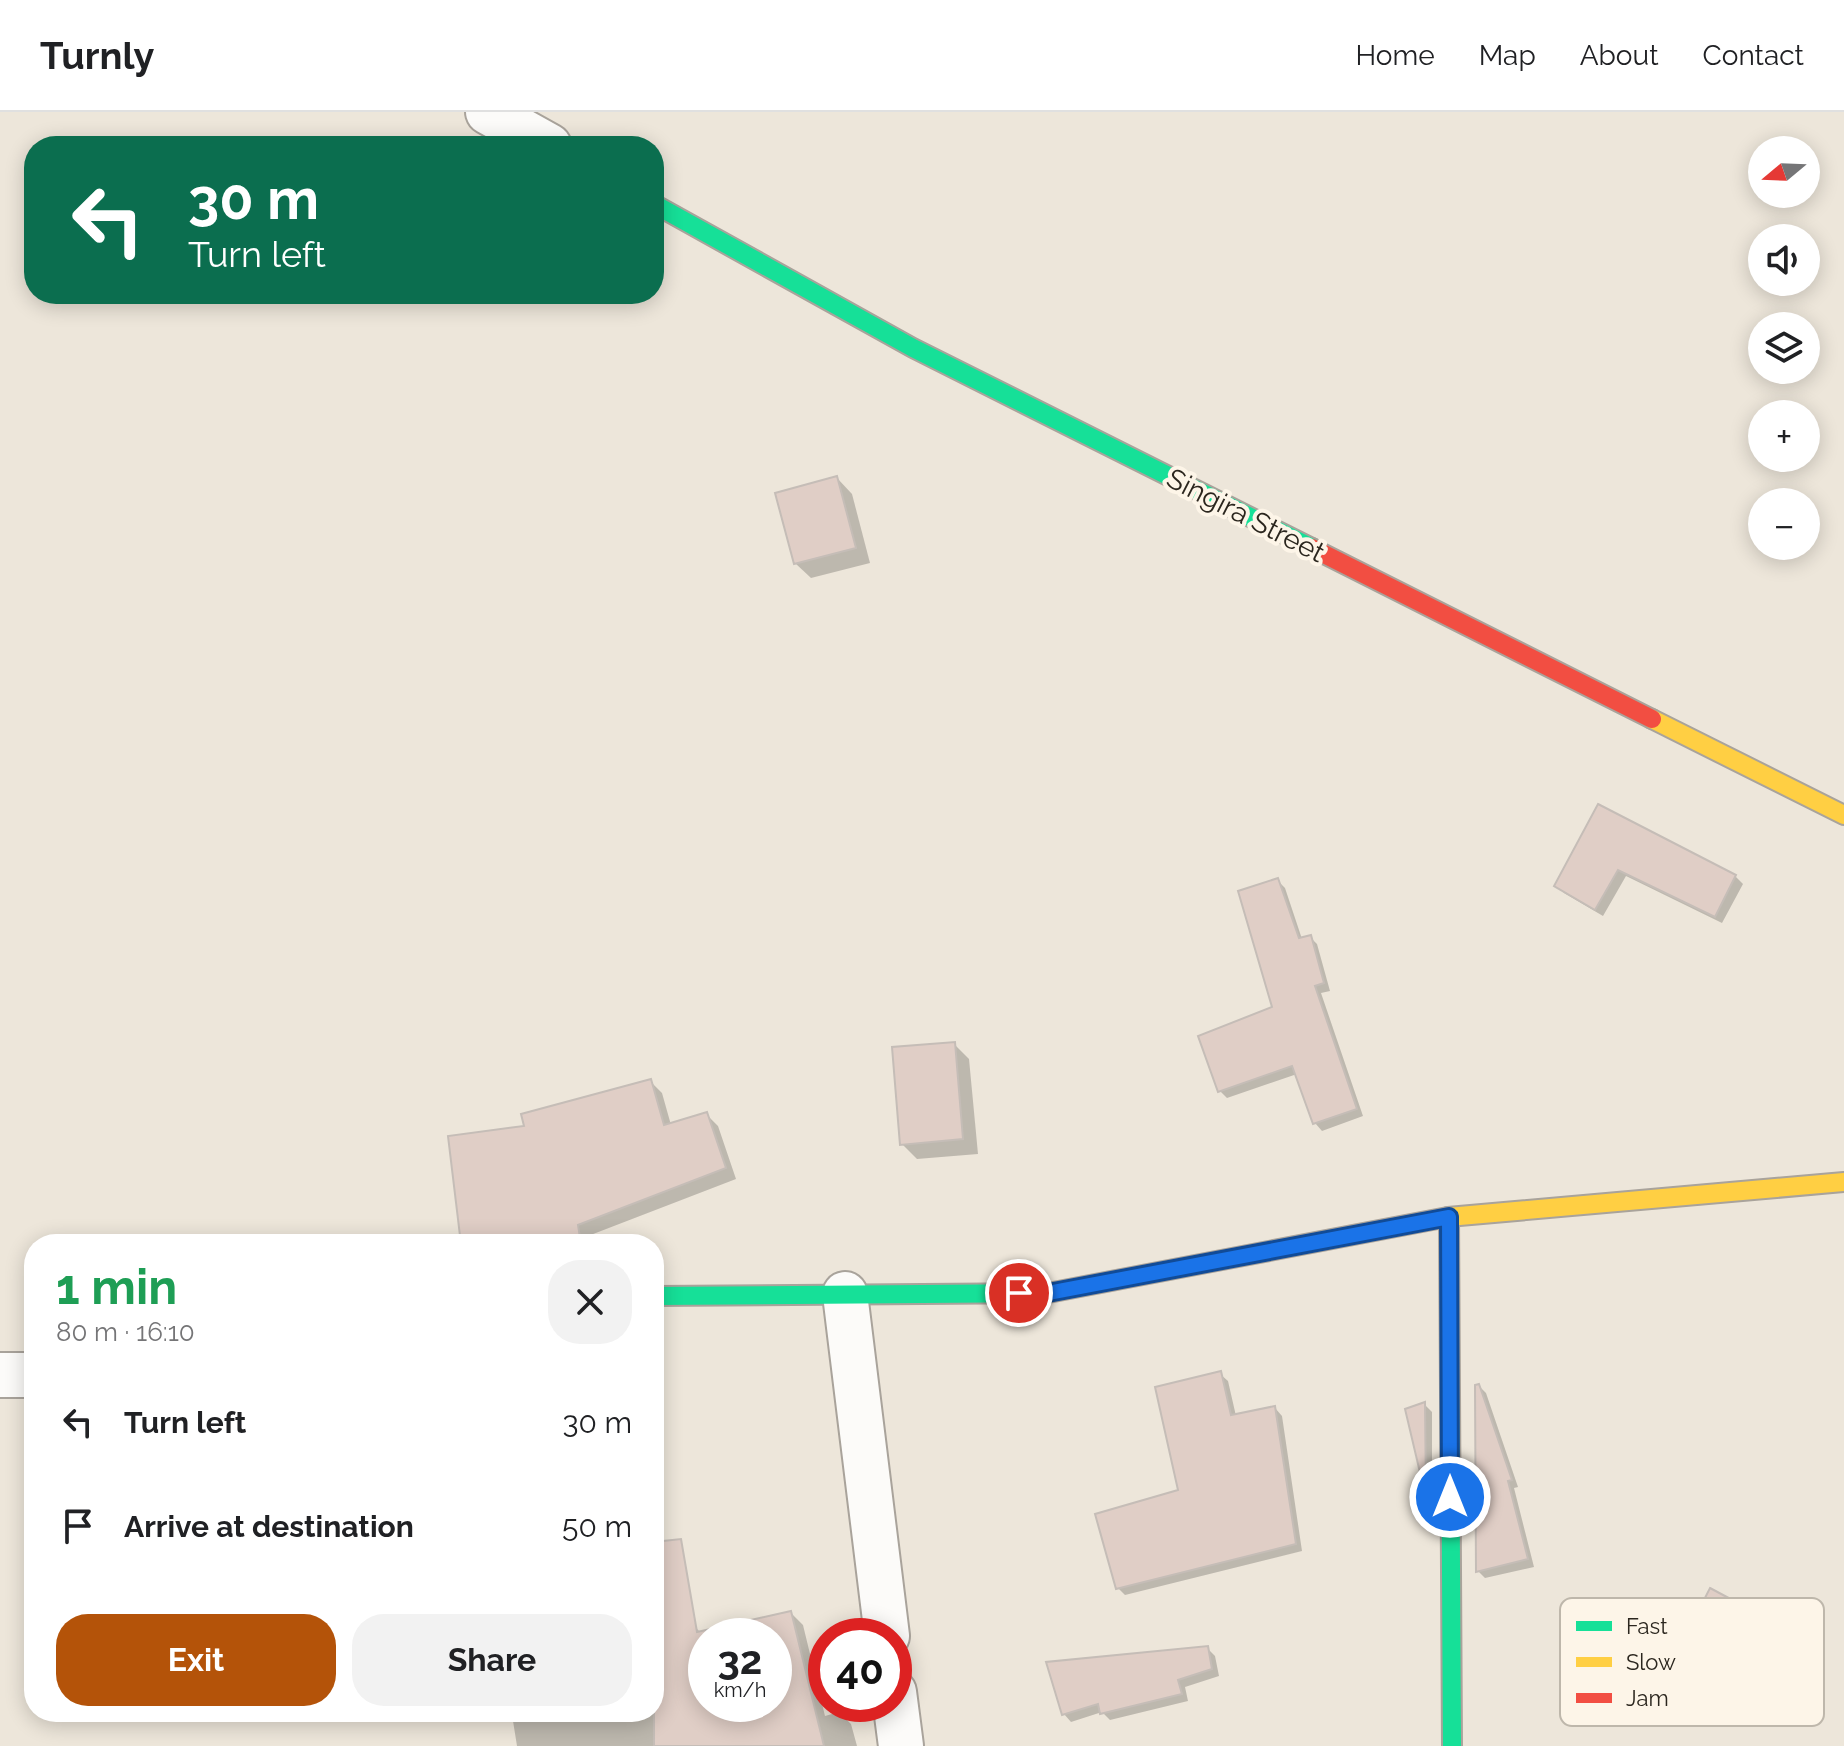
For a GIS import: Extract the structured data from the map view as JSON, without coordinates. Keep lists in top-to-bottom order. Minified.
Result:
{"streets":{"street":["Singira Street"]},"legend":["Fast","Slow","Jam"],"north":"left","page":{"header":"Turnly","nav":["Home","Map","About","Contact"],"map_buttons":["+","−"],"turn":["30 m","Turn left"],"heading":["1 min","80 m · 16:10"],"list":[{"name":"Turn left","value":"30 m"},{"name":"Arrive at destination","value":"50 m"}],"buttons":["Exit","Share"],"speed":"32 km/h","limit":"40"}}
